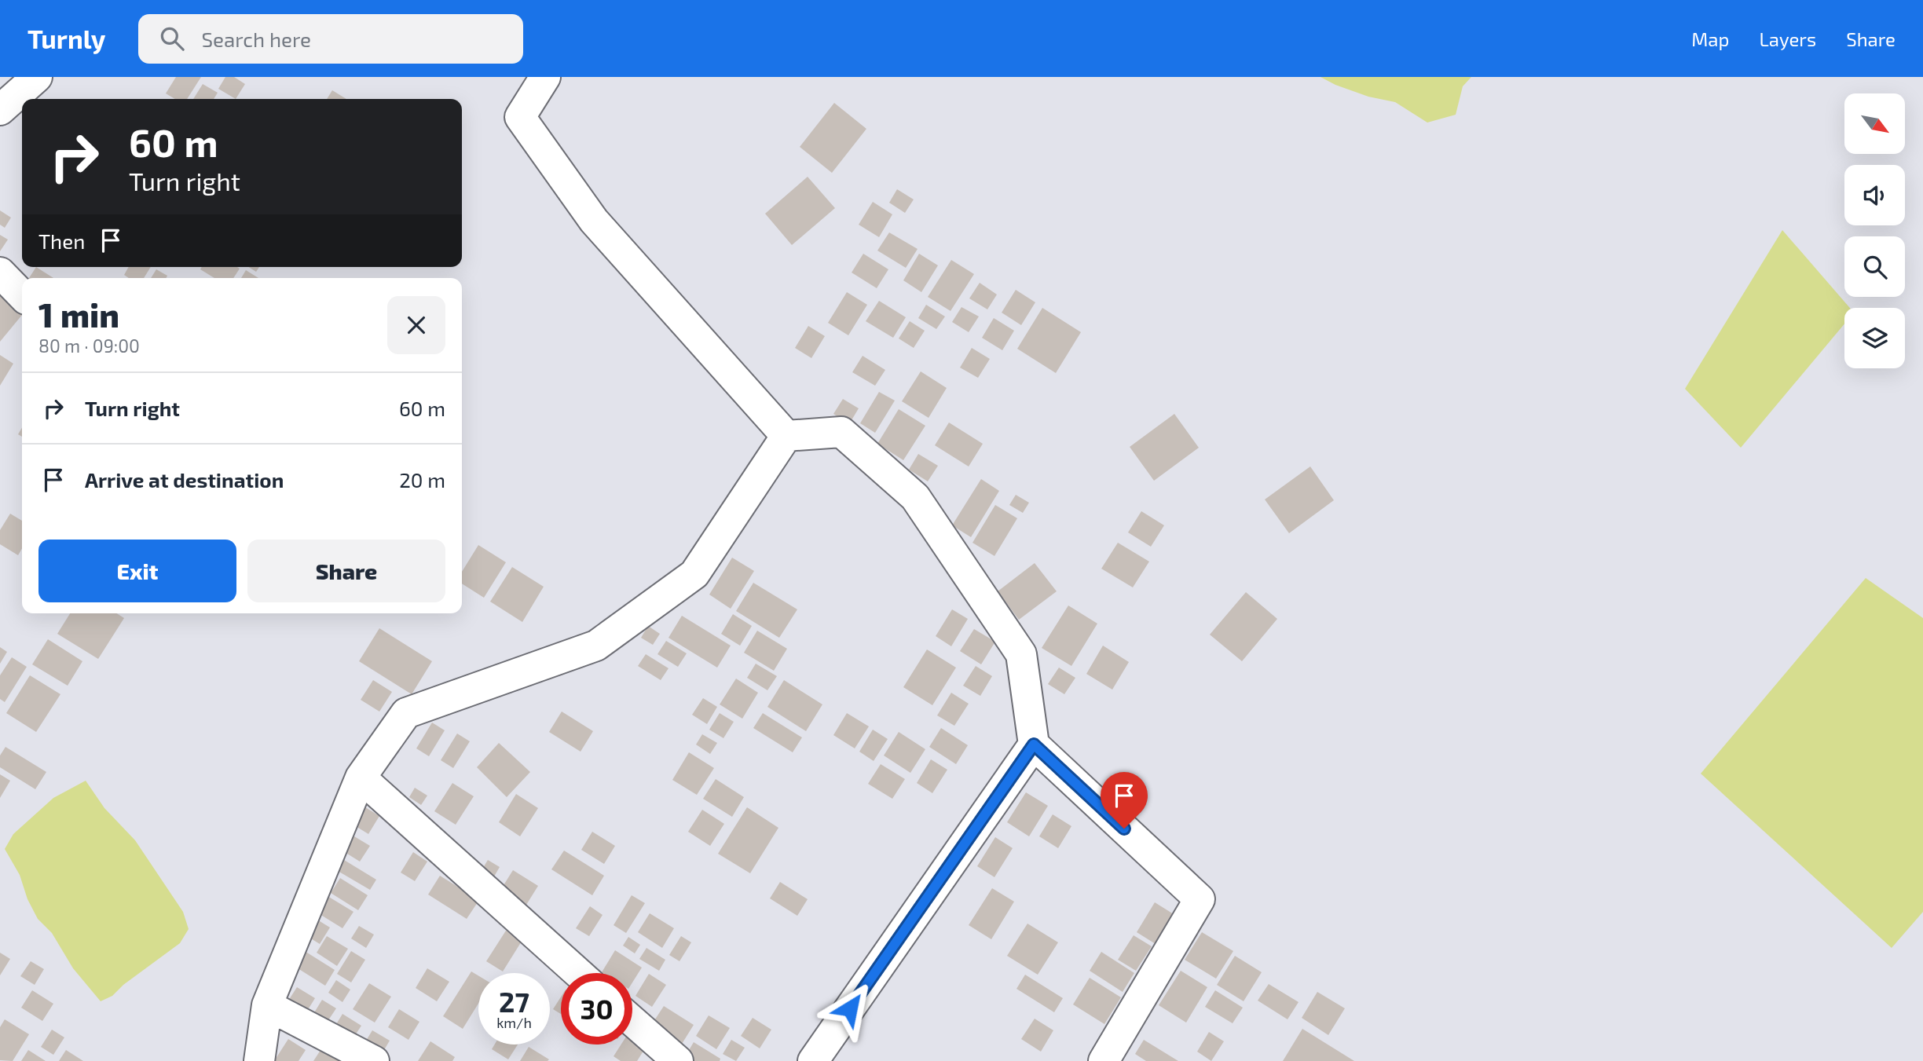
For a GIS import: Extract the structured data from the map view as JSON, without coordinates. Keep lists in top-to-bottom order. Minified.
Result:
{"north":"bottom right","page":{"header":"Turnly","search":"Search here","nav":["Map","Layers","Share"],"turn":["60 m","Turn right"],"then":"Then","heading":["1 min","80 m · 09:00"],"list":[{"name":"Turn right","value":"60 m"},{"name":"Arrive at destination","value":"20 m"}],"buttons":["Exit","Share"],"speed":"27 km/h","limit":"30"}}
